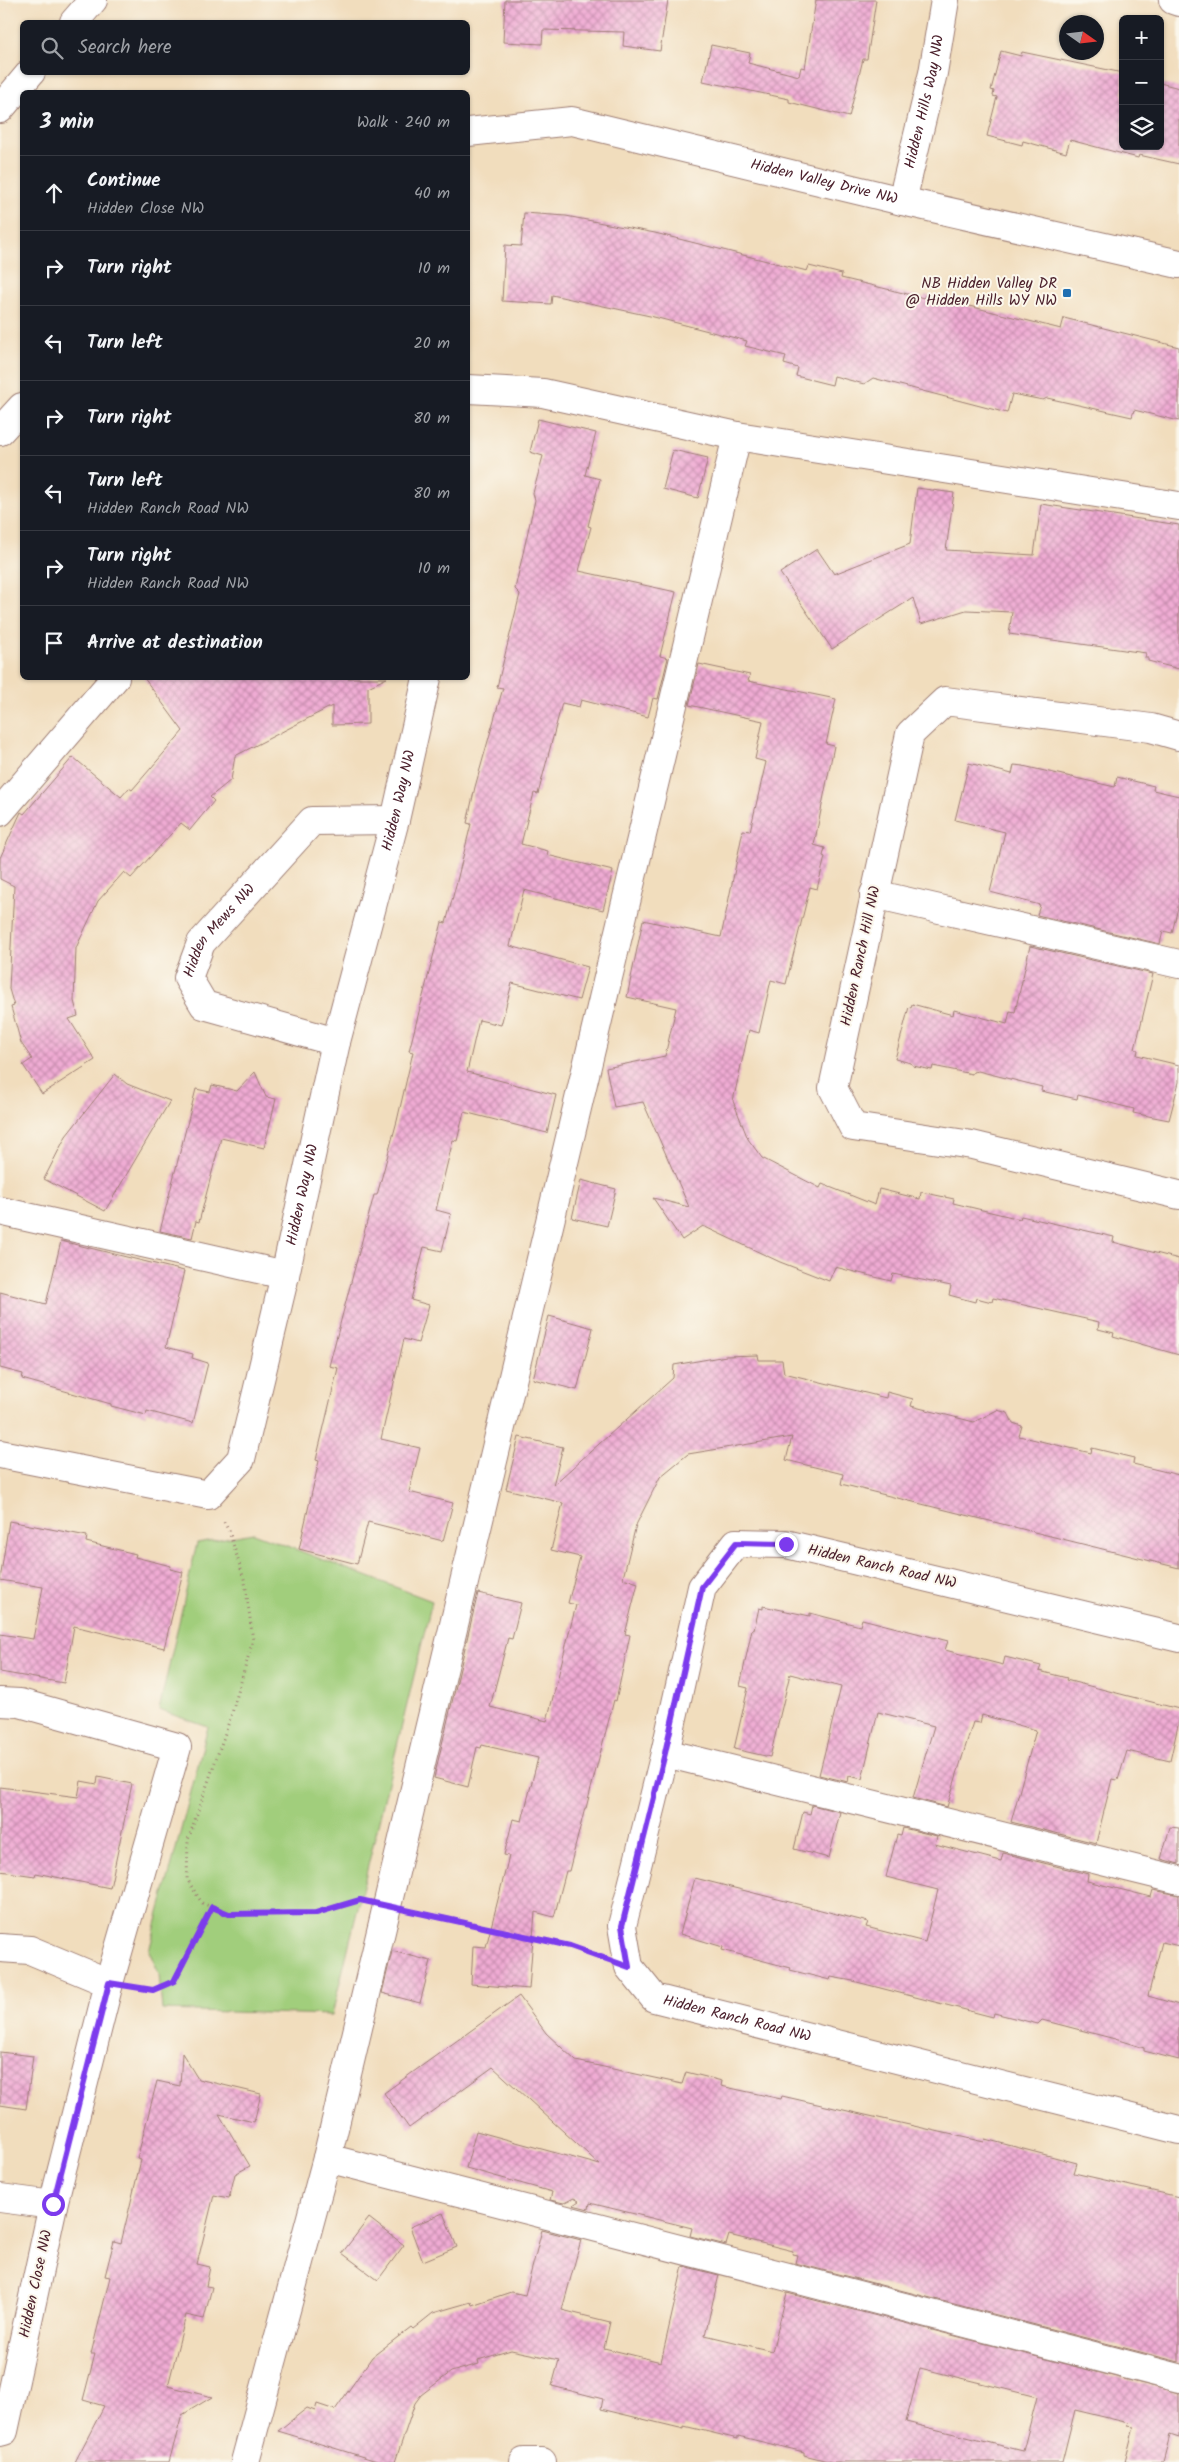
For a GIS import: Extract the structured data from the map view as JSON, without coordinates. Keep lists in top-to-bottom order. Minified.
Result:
{"streets":{"street":["Hidden Hills Way NW","Hidden Valley Drive NW","Hidden Way NW","Hidden Mews NW","Hidden Ranch Hill NW","Hidden Ranch Road NW","Hidden Close NW"]},"crossings":[["Hidden Hills Way NW","Hidden Valley Drive NW"],["Hidden Way NW","Hidden Mews NW"]],"places":{"transit":["NB Hidden Valley DR @ Hidden Hills WY NW"]},"north":"right","page":{"map_buttons":["+","−"],"search":"Search here","heading":["3 min","Walk · 240 m"],"list":[["Continue","Hidden Close NW","40 m"],["Turn right","10 m"],["Turn left","20 m"],["Turn right","80 m"],["Turn left","Hidden Ranch Road NW","80 m"],["Turn right","Hidden Ranch Road NW","10 m"],"Arrive at destination"]}}
